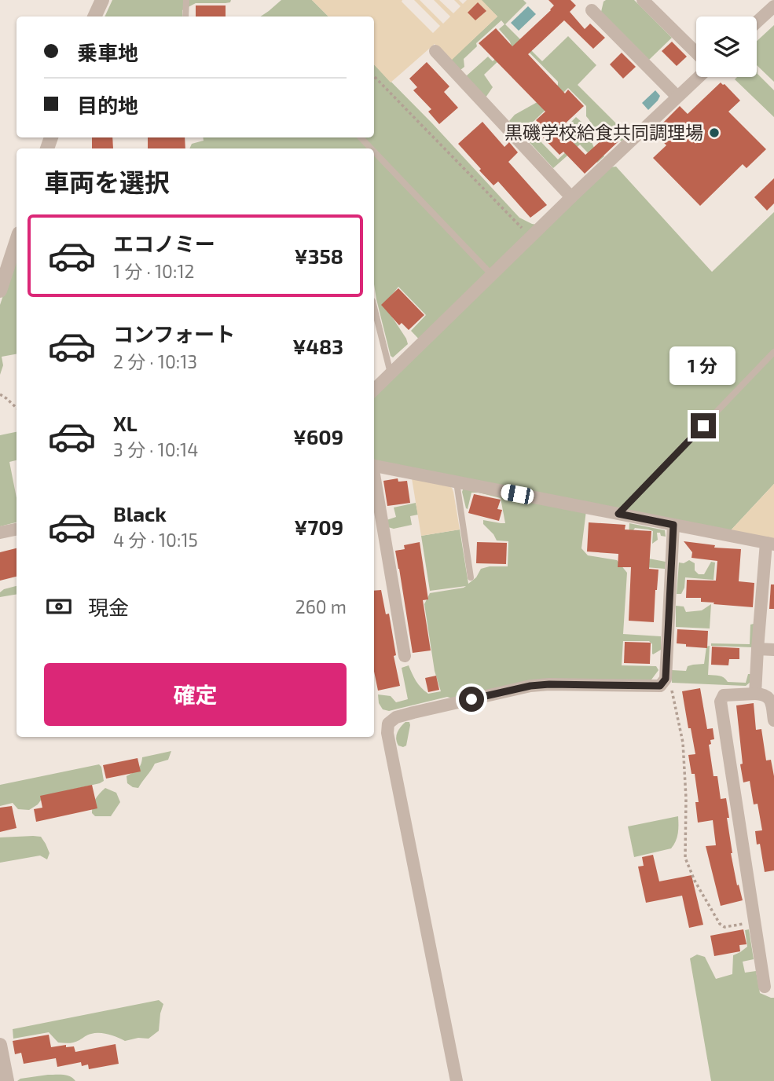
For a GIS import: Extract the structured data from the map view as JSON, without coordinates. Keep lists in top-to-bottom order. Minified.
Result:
{"places":["黒磯学校給食共同調理場"],"page":{"banner":["乗車地","目的地"],"heading":"車両を選択","list":[{"name":"エコノミー","note":"1 分 · 10:12","value":"¥358"},{"name":"コンフォート","note":"2 分 · 10:13","value":"¥483"},{"name":"XL","note":"3 分 · 10:14","value":"¥609"},{"name":"Black","note":"4 分 · 10:15","value":"¥709"}],"bubble":"1 分","pay":["現金","260 m"],"buttons":"確定"}}
